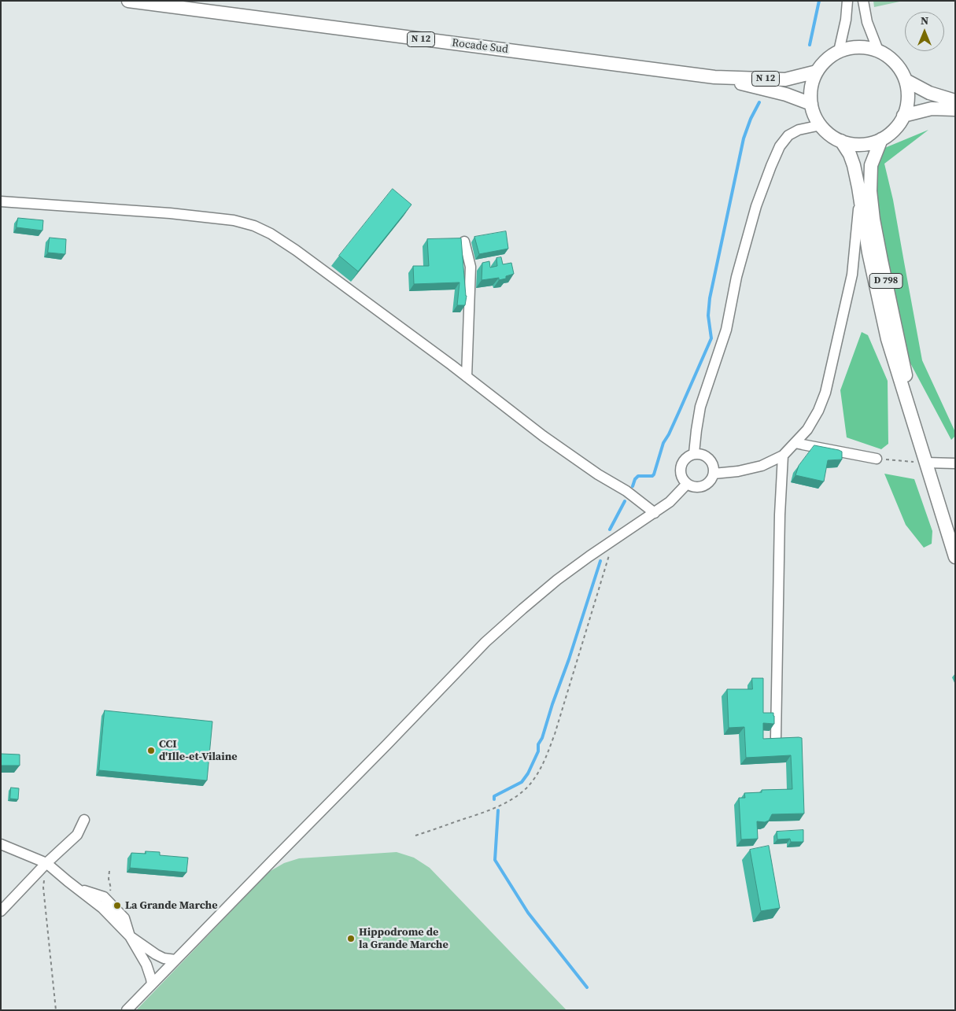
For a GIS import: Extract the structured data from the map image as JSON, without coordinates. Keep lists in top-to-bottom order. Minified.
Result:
{"streets":{"main road":["N 12","Rocade Sud","D 798"]},"crossings":[["Rocade Sud","D 798"]],"places":["CCI d'Ille-et-Vilaine","La Grande Marche","Hippodrome de la Grande Marche"],"north":"top"}
